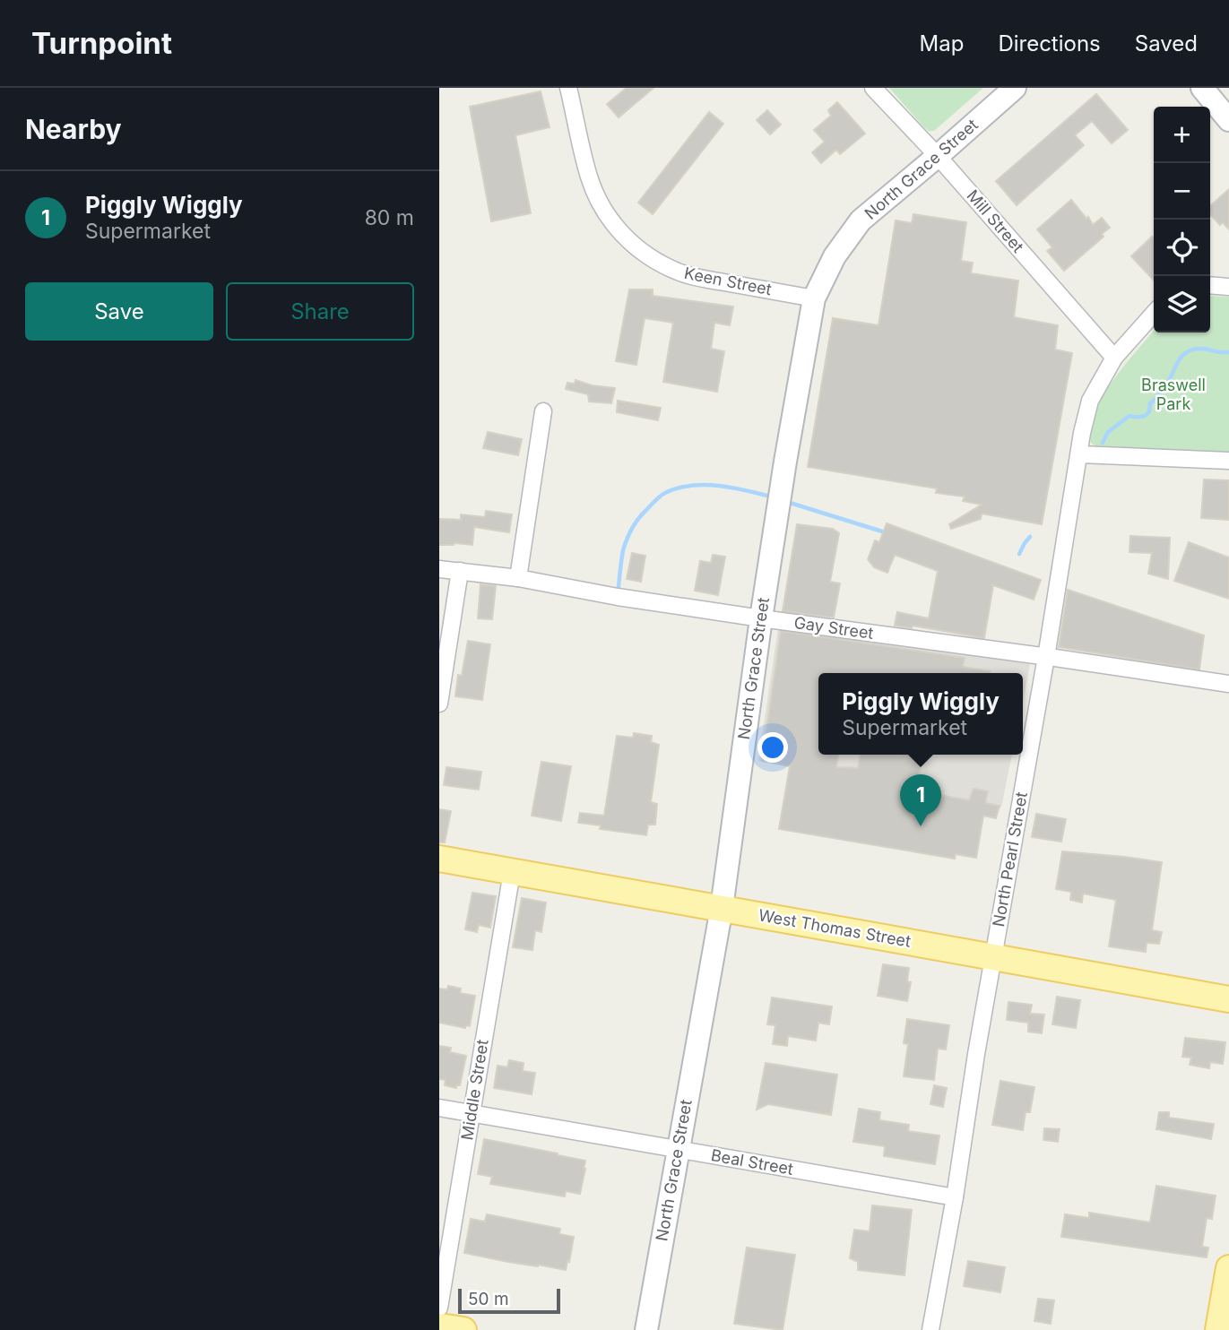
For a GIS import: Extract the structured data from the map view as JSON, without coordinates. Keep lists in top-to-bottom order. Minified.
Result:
{"streets":{"main road":["North Grace Street","West Thomas Street"],"street":["Mill Street","Keen Street","Gay Street","North Pearl Street","Middle Street","Beal Street"]},"crossings":[["North Grace Street","Mill Street"],["North Grace Street","Keen Street"],["North Grace Street","Gay Street"],["North Grace Street","West Thomas Street"],["North Grace Street","Beal Street"],["Mill Street","North Pearl Street"],["Gay Street","North Pearl Street"],["North Pearl Street","West Thomas Street"],["North Pearl Street","Beal Street"],["West Thomas Street","Middle Street"],["Middle Street","Beal Street"]],"parks":["Braswell Park"],"scale_bar":"50 m","page":{"header":"Turnpoint","nav":["Map","Directions","Saved"],"heading":"Nearby","map_buttons":["+","−"],"list":[{"mark":"1","name":"Piggly Wiggly","note":"Supermarket","value":"80 m"}],"buttons":["Save","Share"],"popup":["Piggly Wiggly","Supermarket"],"pins":"1","scale":"50 m"}}
